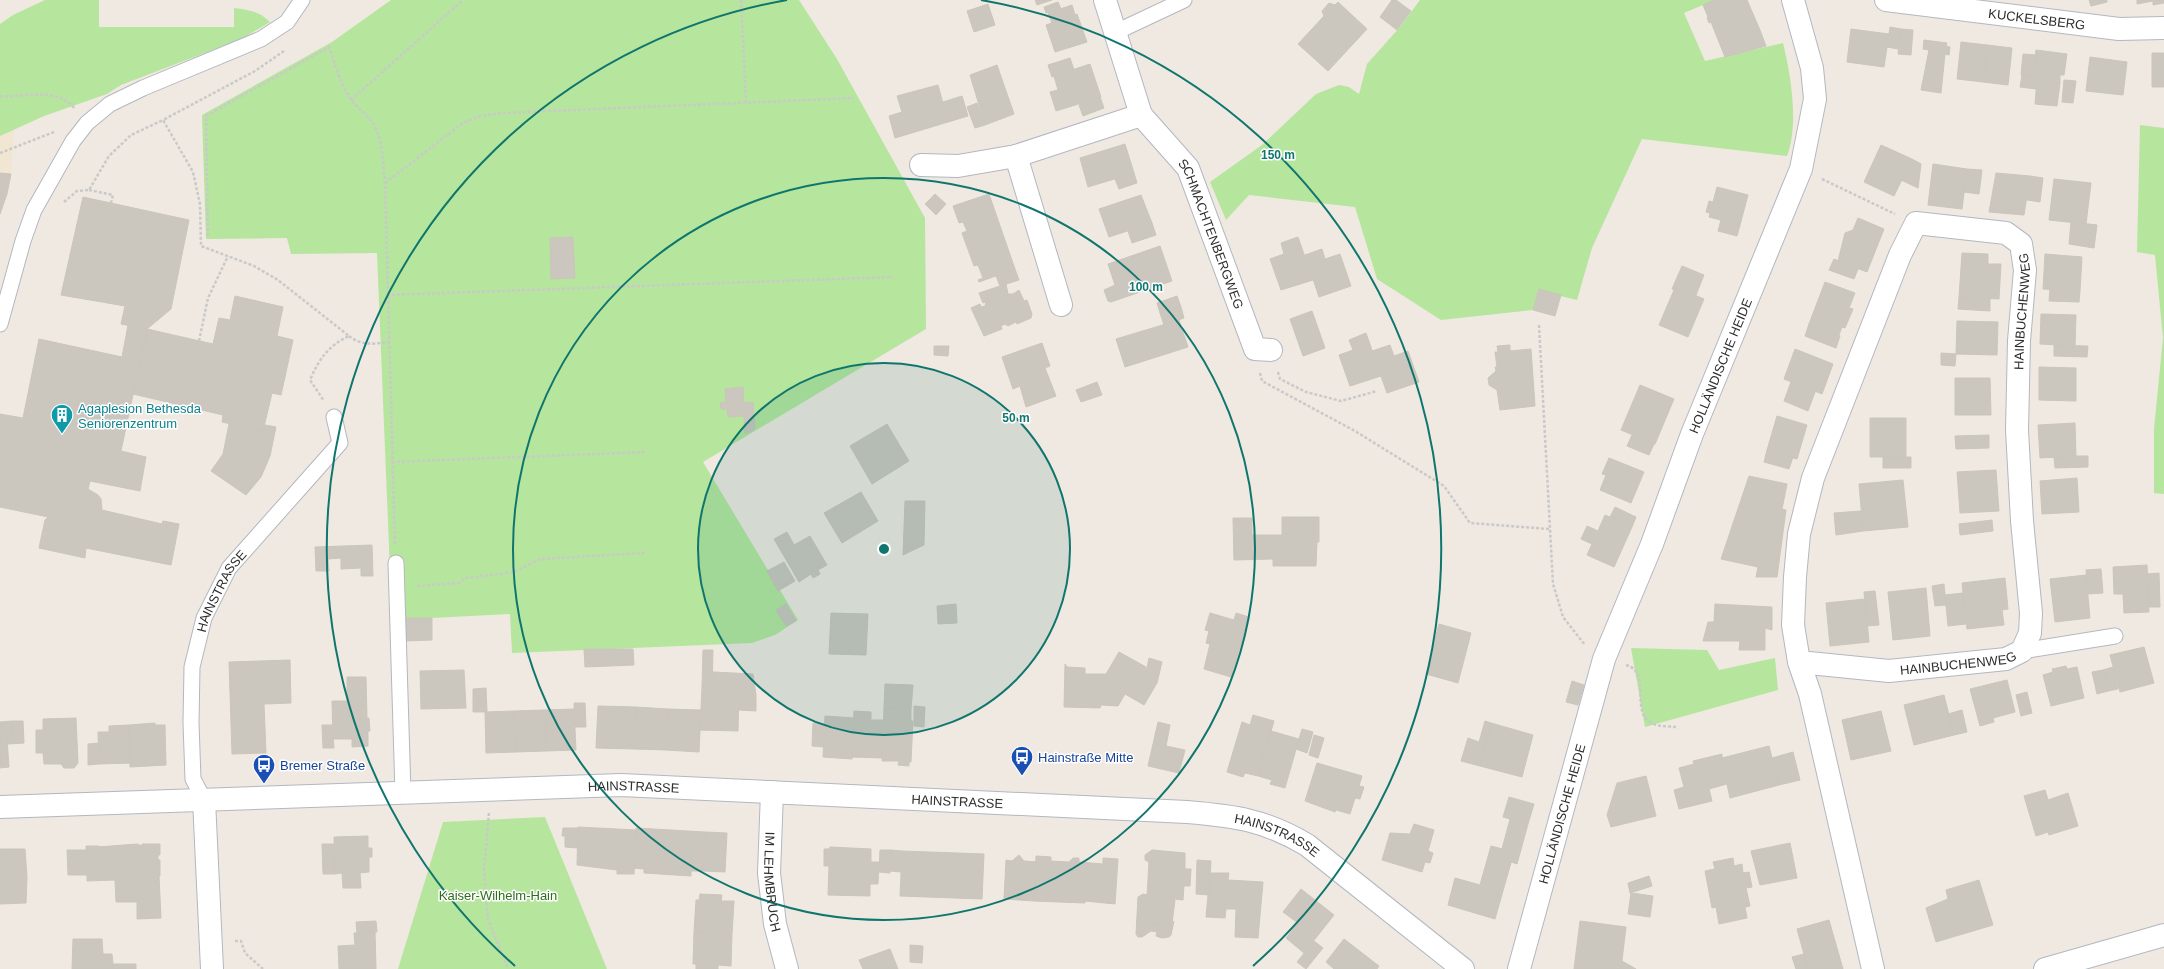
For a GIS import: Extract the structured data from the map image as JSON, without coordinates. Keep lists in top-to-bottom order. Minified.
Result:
{"streets":{"street":["KUCKELSBERG","SCHMACHTENBERGWEG","HAINBUCHENWEG","HOLLÄNDISCHE HEIDE","HAINSTRASSE","IM LEHMBRUCH"]},"crossings":[["HAINSTRASSE","IM LEHMBRUCH"]],"parks":["Kaiser-Wilhelm-Hain"],"places":{"building":["Agaplesion Bethesda Seniorenzentrum"],"bus stop":["Hainstraße Mitte","Bremer Straße"]},"rings":["150 m","100 m","50 m"]}
